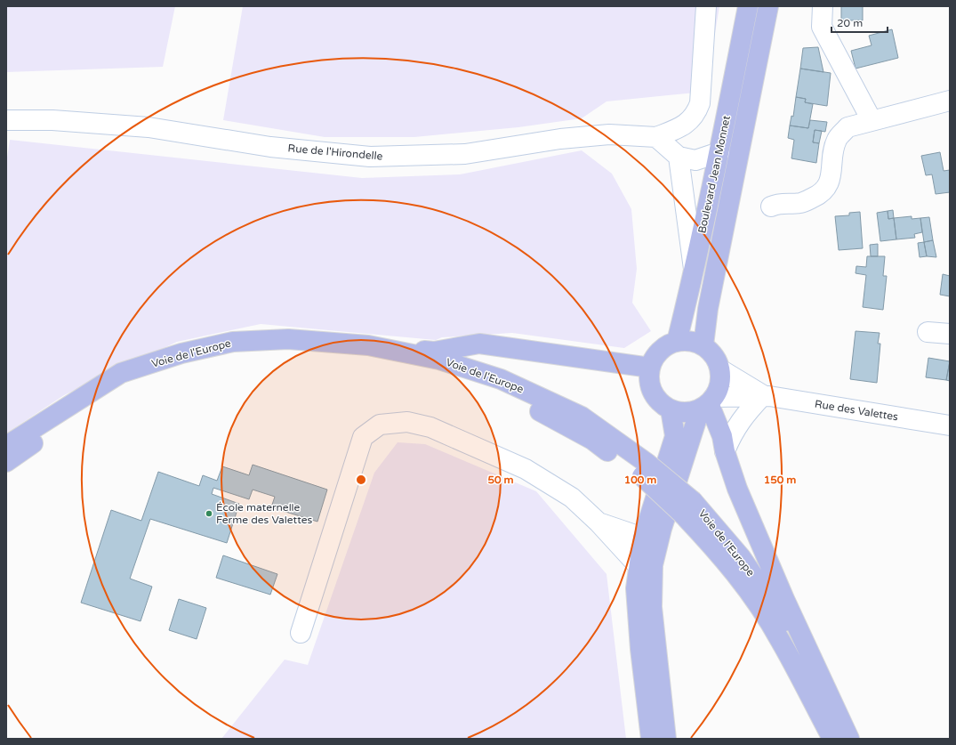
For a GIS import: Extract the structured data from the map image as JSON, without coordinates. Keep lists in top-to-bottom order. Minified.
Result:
{"streets":{"main road":["Boulevard Jean Monnet","Voie de l'Europe"],"street":["Rue de l'Hirondelle","Rue des Valettes"]},"crossings":[["Boulevard Jean Monnet","Rue des Valettes"]],"places":["École maternelle Ferme des Valettes"],"scale_bar":"20 m","rings":["50 m","100 m","150 m"]}
